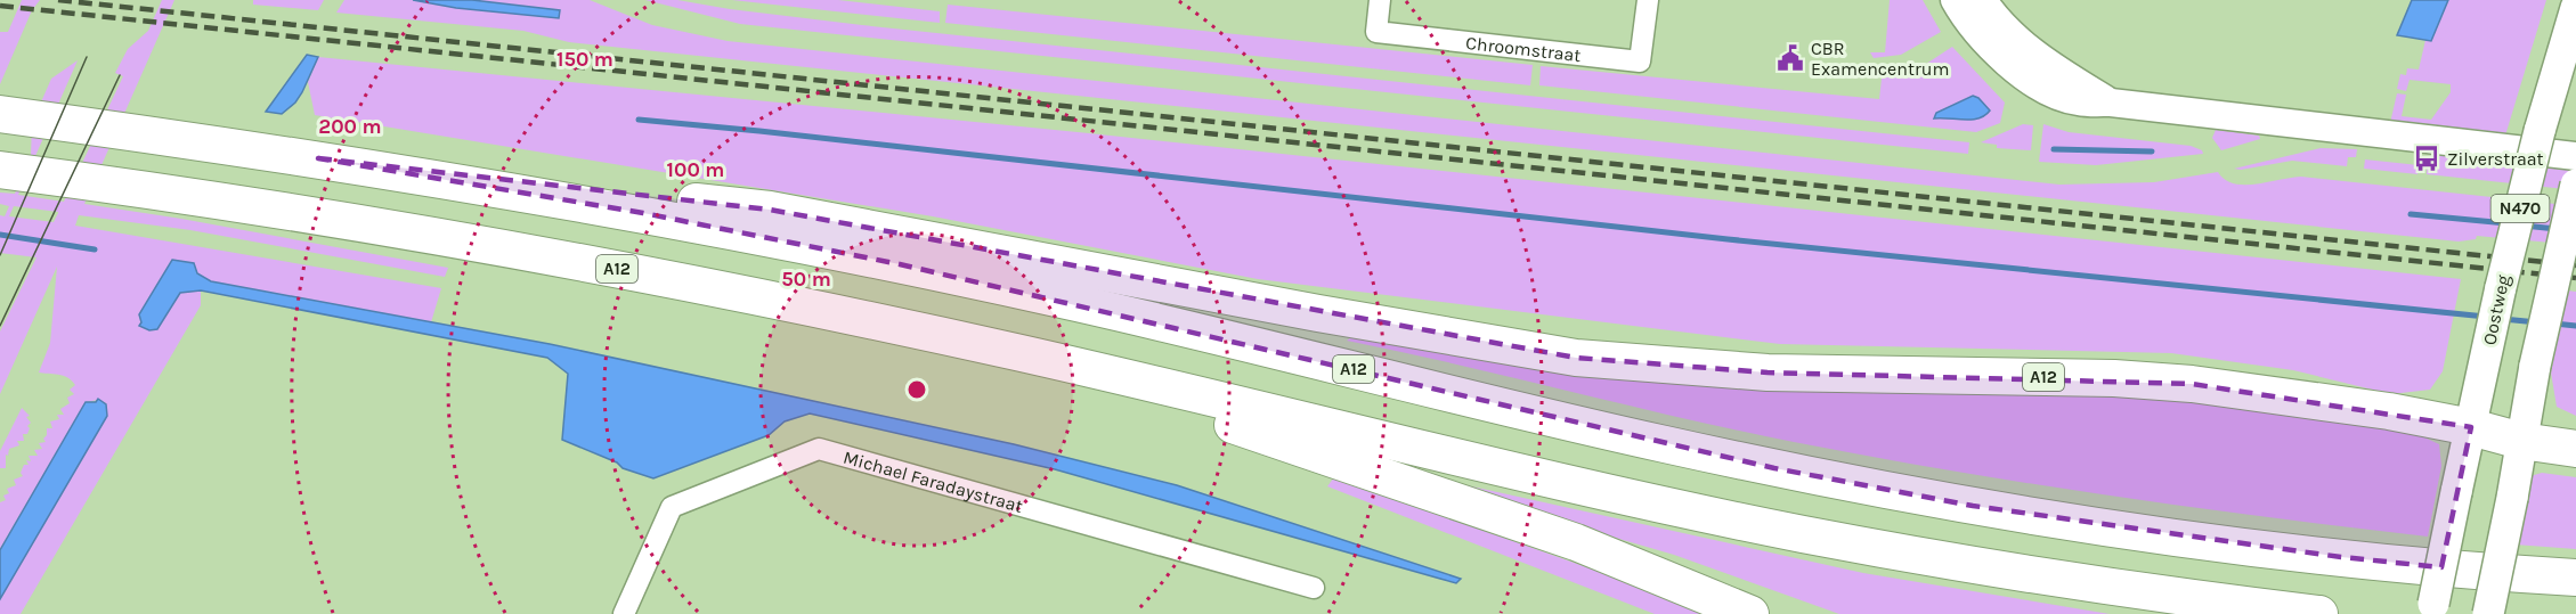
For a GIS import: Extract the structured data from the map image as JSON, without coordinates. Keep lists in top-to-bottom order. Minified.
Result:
{"streets":{"highway":["A12"],"main road":["N470","Oostweg"],"street":["Chroomstraat","Michael Faradaystraat"]},"crossings":[["N470","A12"],["A12","Oostweg"]],"places":{"public building":["CBR Examencentrum"],"bus stop":["Zilverstraat"]},"rings":["150 m","200 m","100 m","50 m"]}
